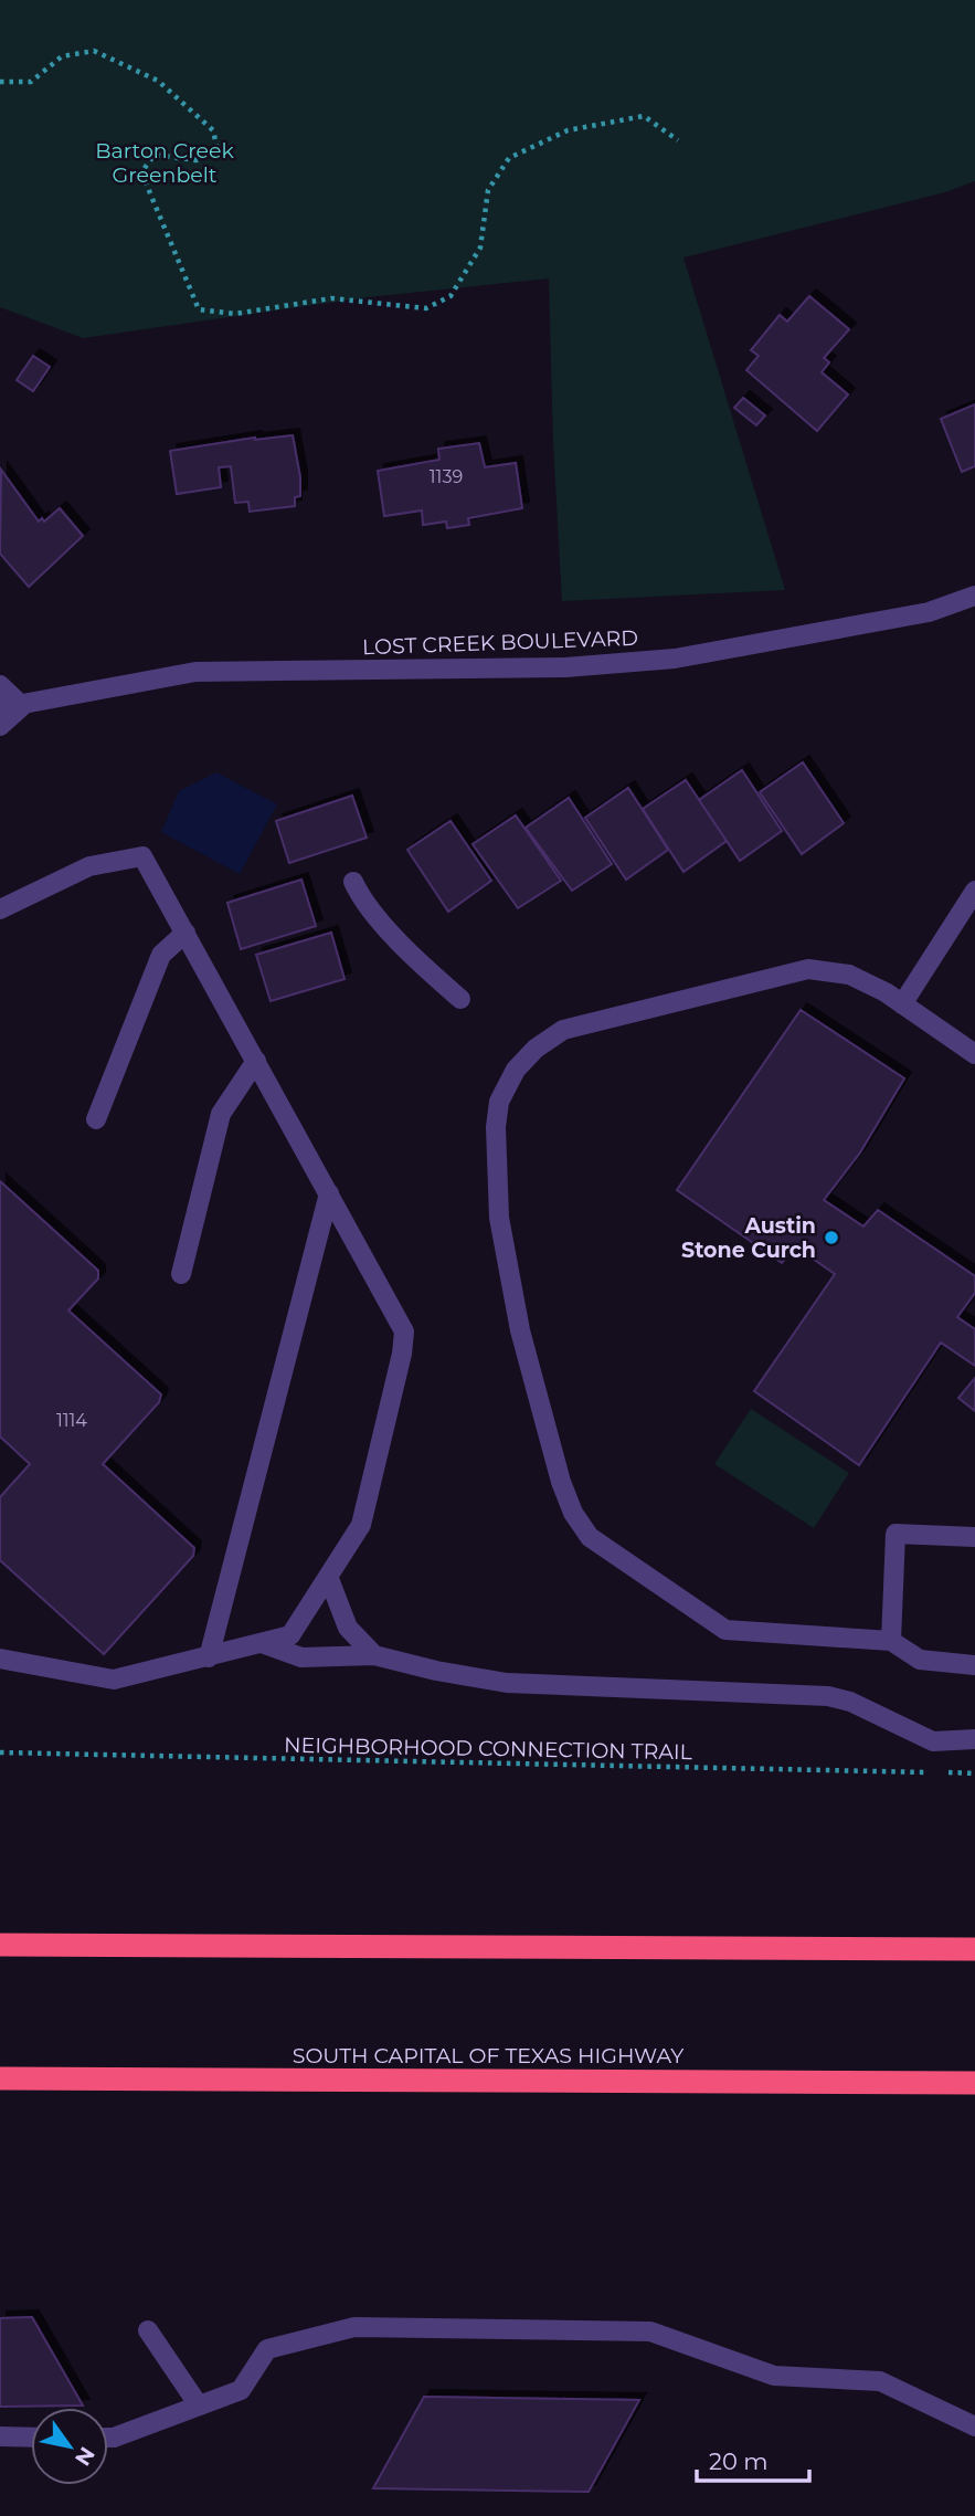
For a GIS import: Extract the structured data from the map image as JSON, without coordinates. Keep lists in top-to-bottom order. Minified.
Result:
{"streets":{"highway":["SOUTH CAPITAL OF TEXAS HIGHWAY"],"street":["LOST CREEK BOULEVARD"],"path":["NEIGHBORHOOD CONNECTION TRAIL"]},"parks":["Barton Creek Greenbelt"],"places":["Austin Stone Curch"],"house_numbers":["1139","1114"],"scale_bar":"20 m","north":"bottom right"}
